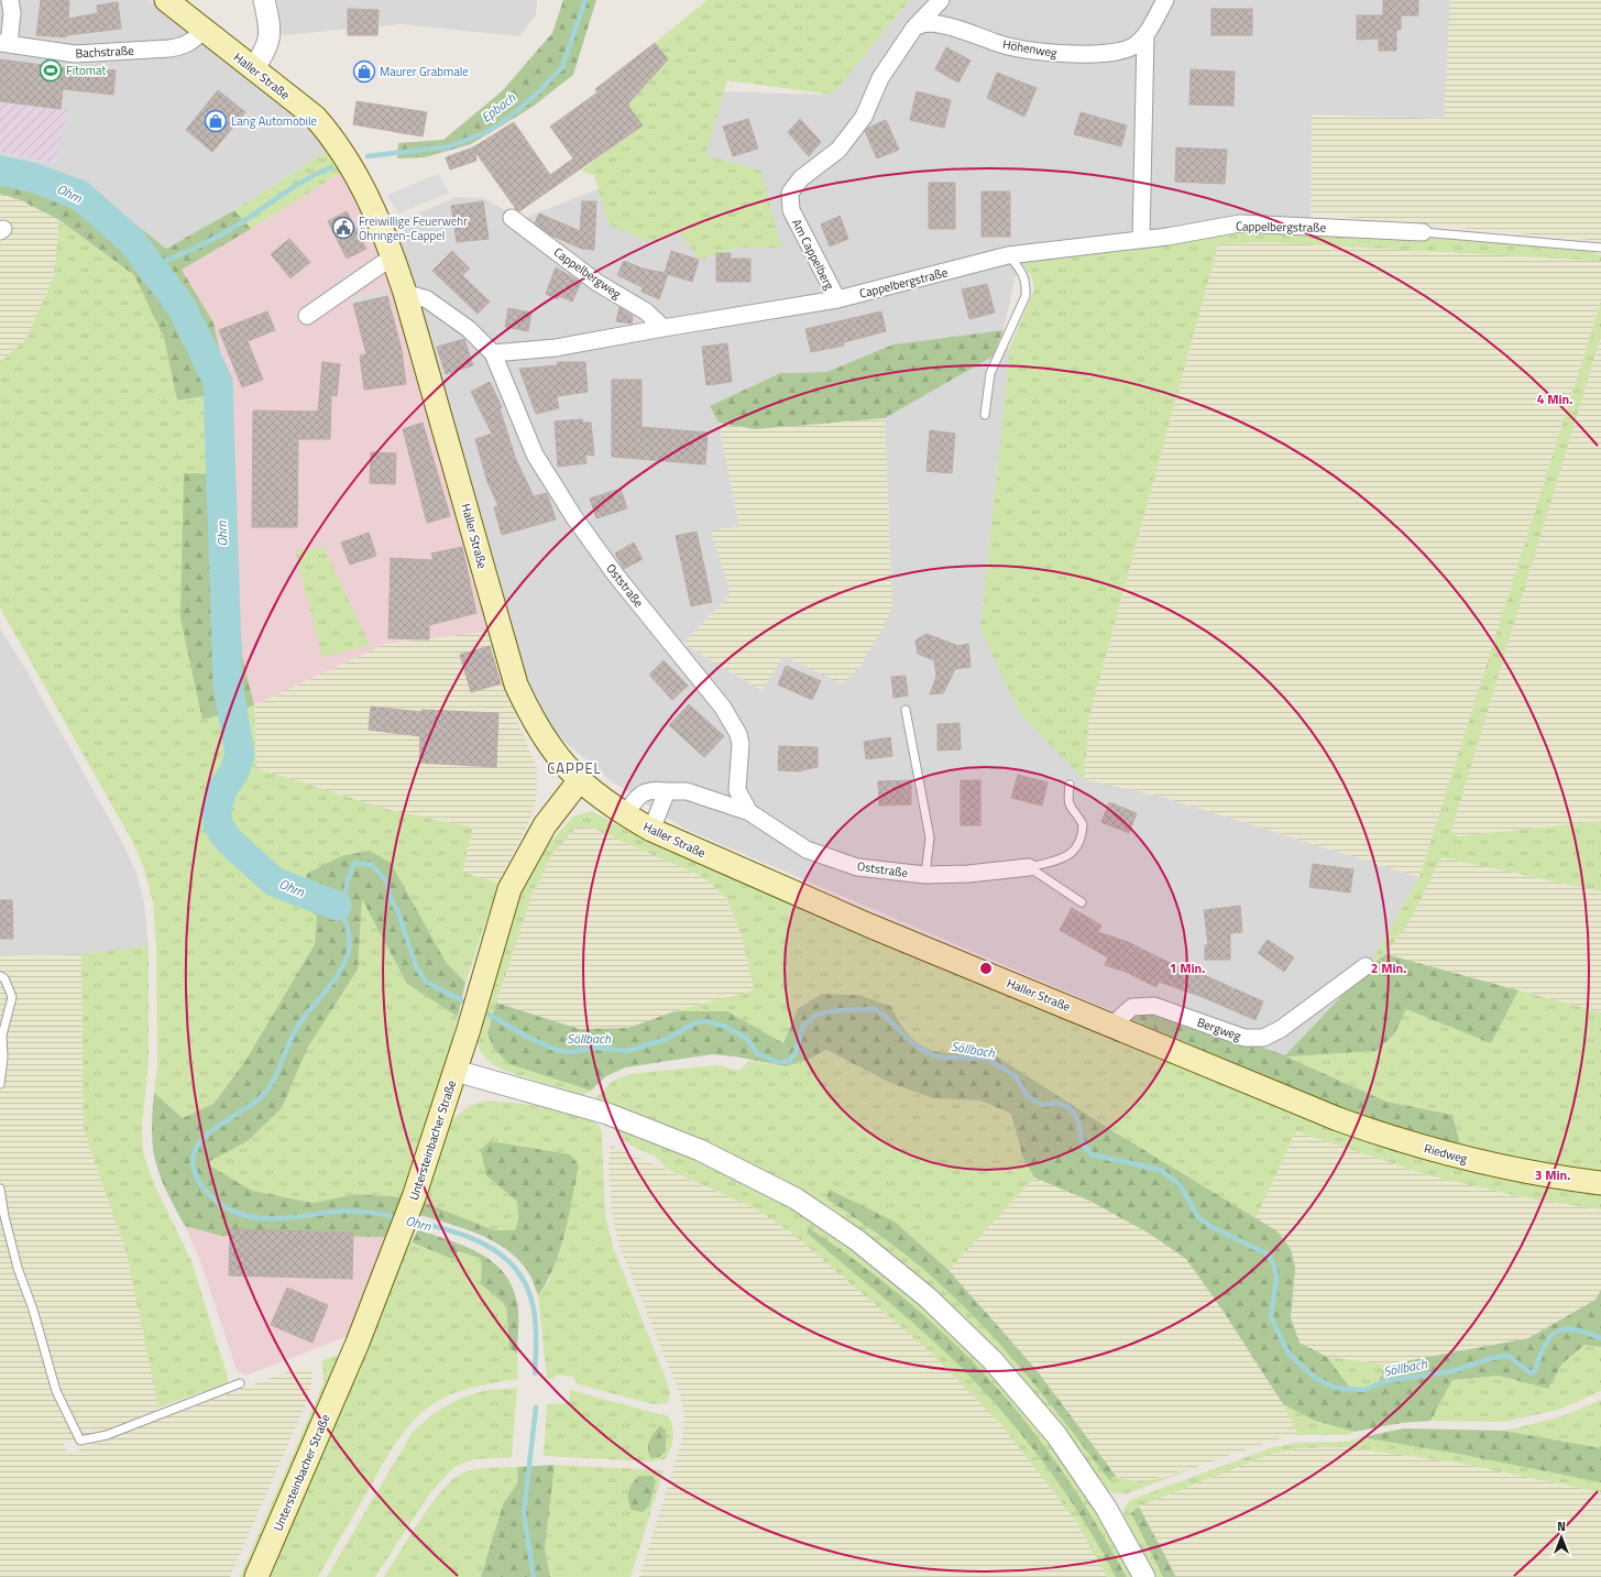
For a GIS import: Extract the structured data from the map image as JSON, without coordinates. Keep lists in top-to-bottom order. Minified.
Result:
{"streets":{"main road":["Haller Straße","Untersteinbacher Straße","Riedweg"],"street":["Höhenweg","Bachstraße","Cappelbergstraße","Am Cappelberg","Cappelbergweg","Oststraße","Bergweg"]},"crossings":[["Höhenweg","Cappelbergstraße"],["Höhenweg","Am Cappelberg"],["Bachstraße","Haller Straße"],["Haller Straße","Oststraße"],["Haller Straße","Bergweg"],["Haller Straße","Untersteinbacher Straße"],["Haller Straße","Riedweg"],["Cappelbergstraße","Am Cappelberg"],["Cappelbergstraße","Cappelbergweg"],["Cappelbergstraße","Oststraße"]],"districts":["CAPPEL"],"water":["Epbach","Ohrn","Söllbach"],"places":{"sports":["Fitomat"],"shop":["Maurer Grabmale","Lang Automobile"],"public building":["Freiwillige Feuerwehr Öhringen-Cappel"]},"north":"top","rings":["4 Min.","1 Min.","2 Min.","3 Min."]}
